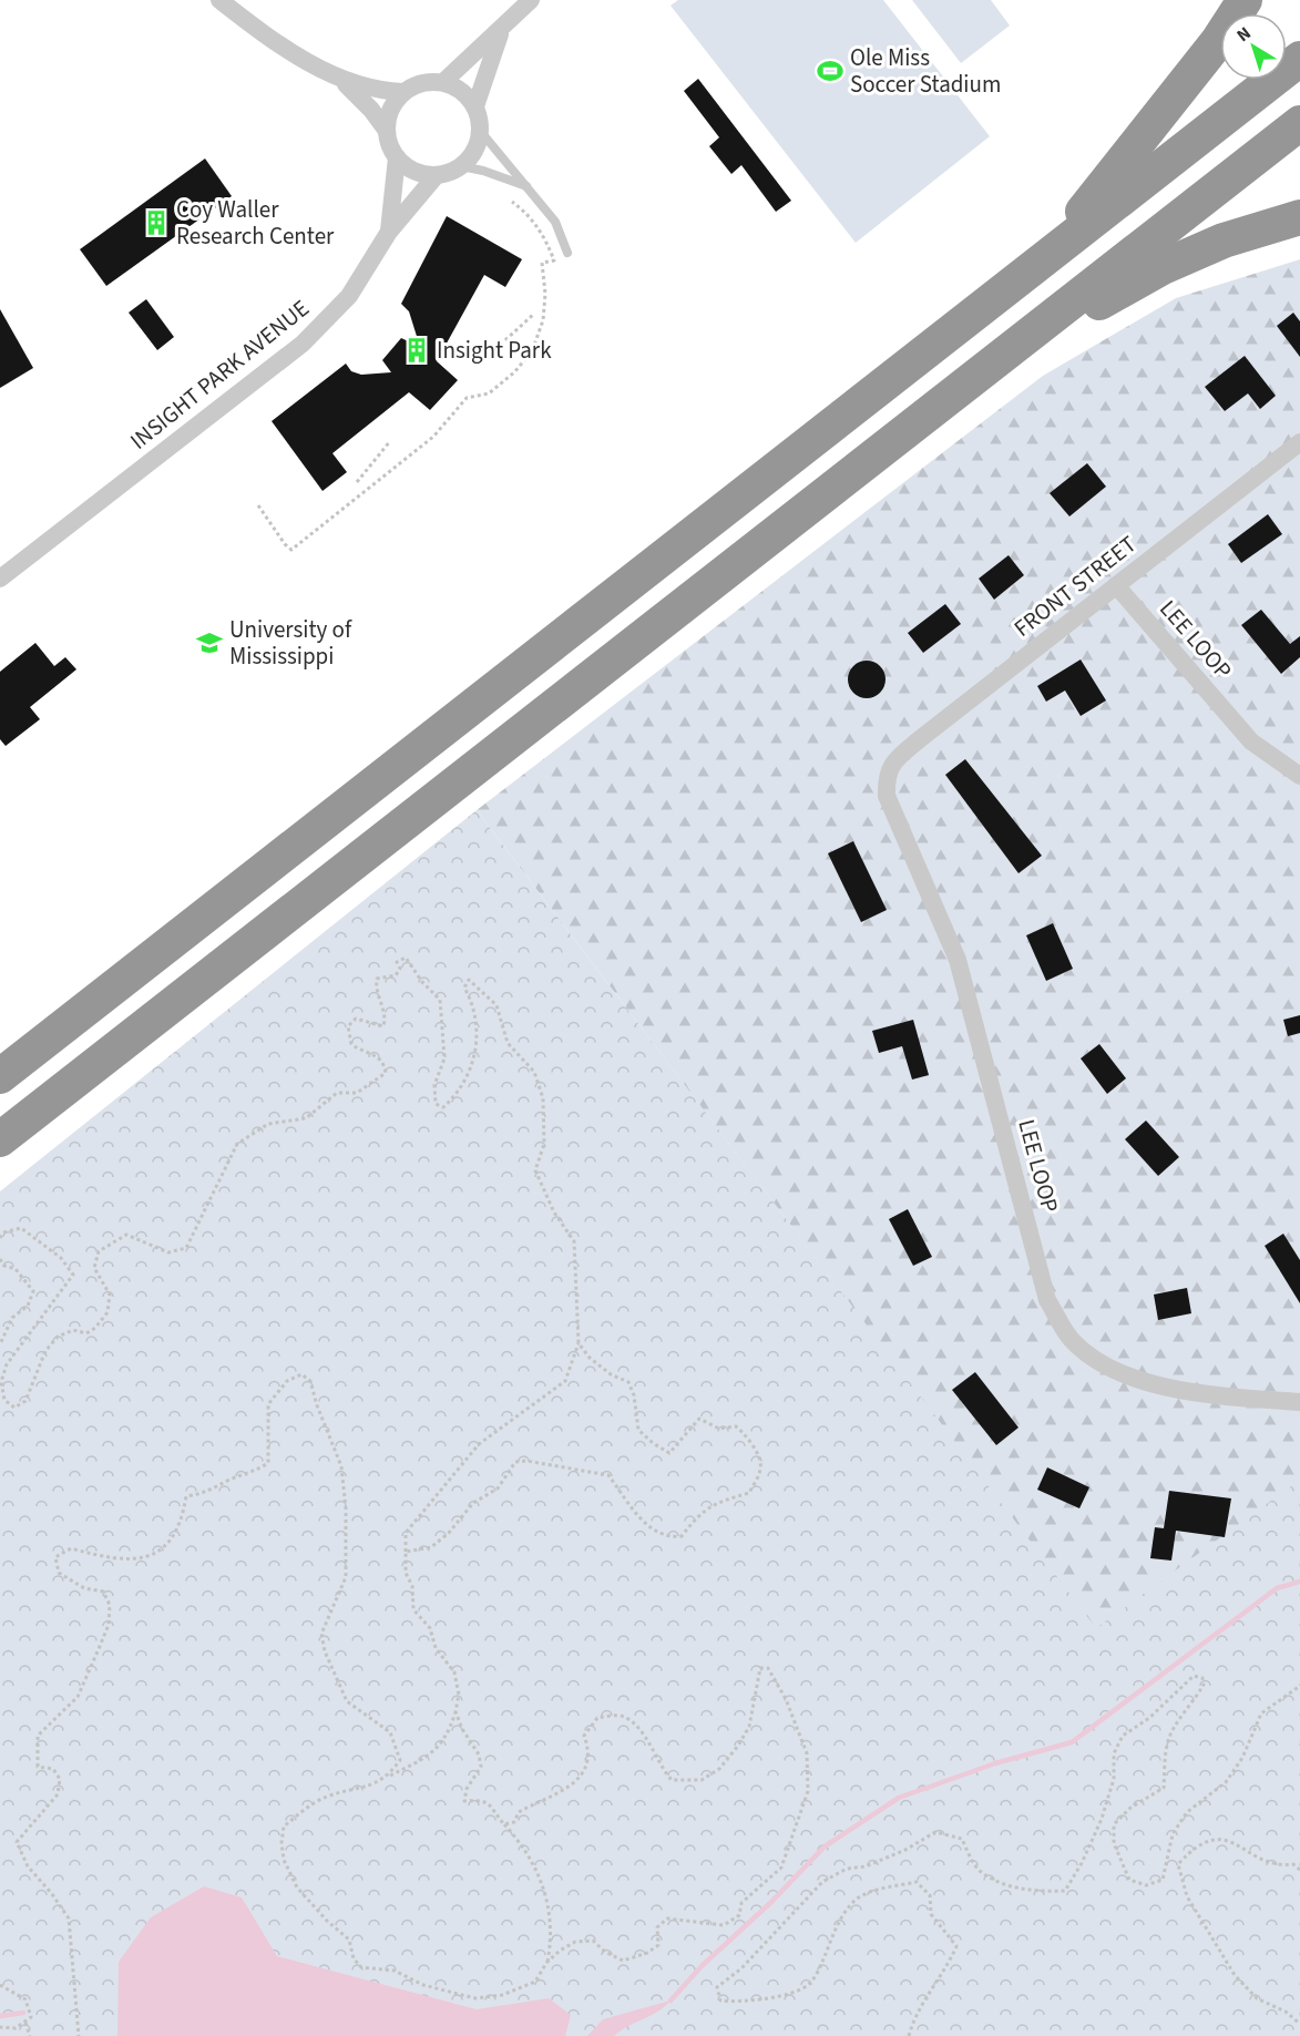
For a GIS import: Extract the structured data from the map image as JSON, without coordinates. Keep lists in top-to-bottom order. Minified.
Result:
{"streets":{"street":["INSIGHT PARK AVENUE","FRONT STREET","LEE LOOP"]},"crossings":[["FRONT STREET","LEE LOOP"]],"places":{"sports":["Ole Miss Soccer Stadium"],"building":["Coy Waller Research Center","Insight Park"],"school or university":["University of Mississippi"]},"north":"top left"}
